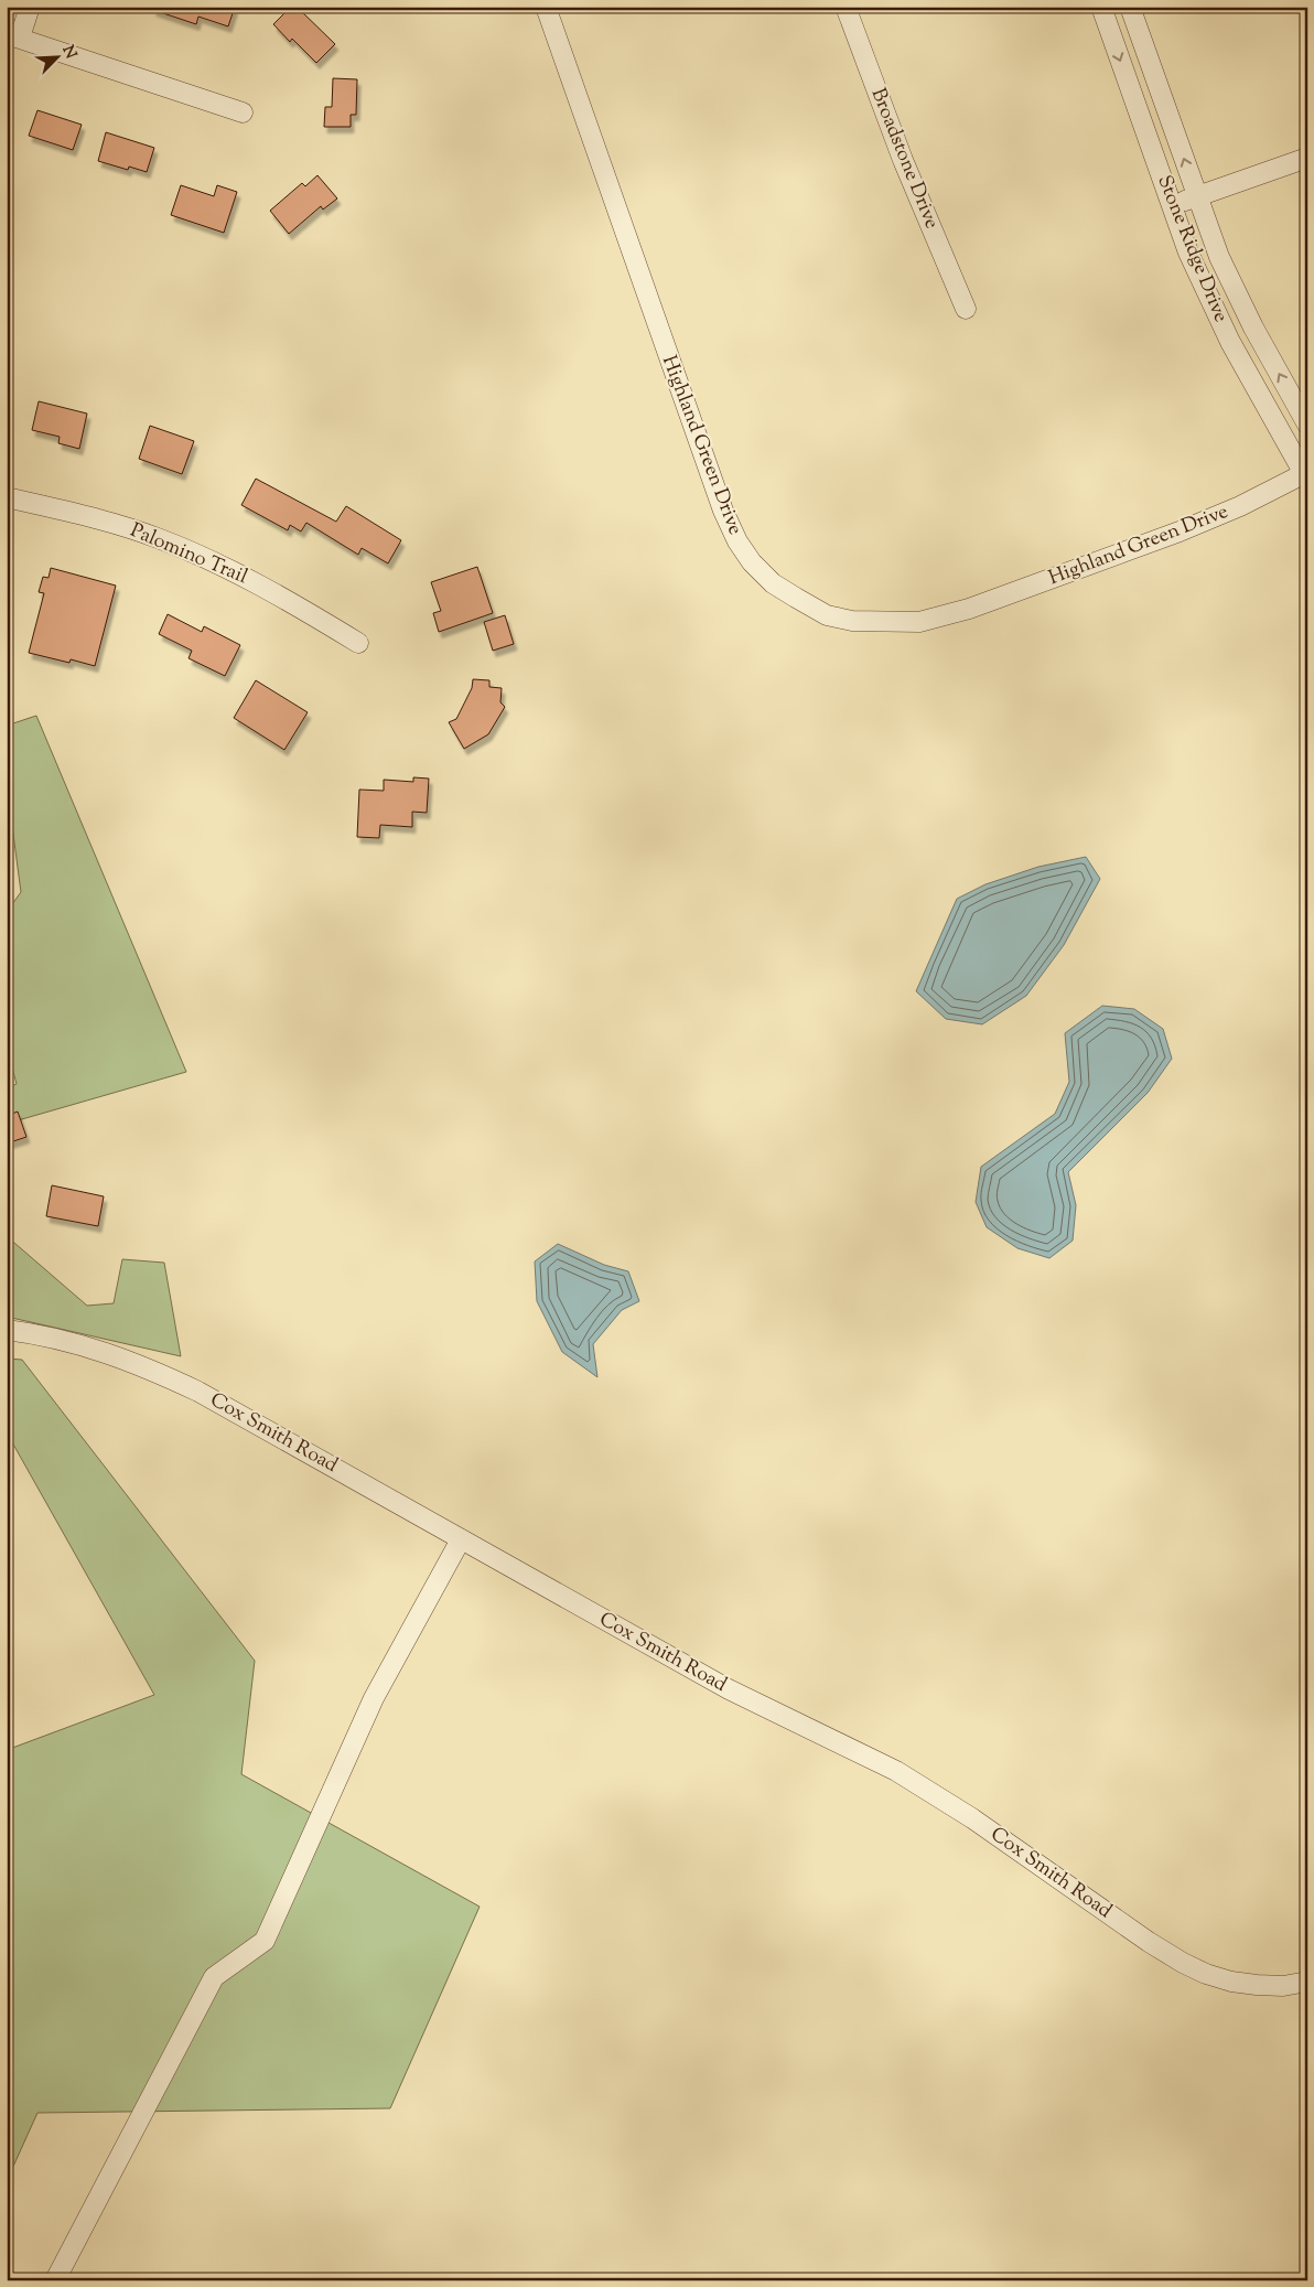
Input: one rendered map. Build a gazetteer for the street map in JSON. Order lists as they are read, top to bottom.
{
  "streets": {
    "street": [
      "Broadstone Drive",
      "Stone Ridge Drive",
      "Highland Green Drive",
      "Palomino Trail",
      "Cox Smith Road"
    ]
  },
  "crossings": [
    ["Stone Ridge Drive", "Highland Green Drive"]
  ],
  "north": "top right"
}
